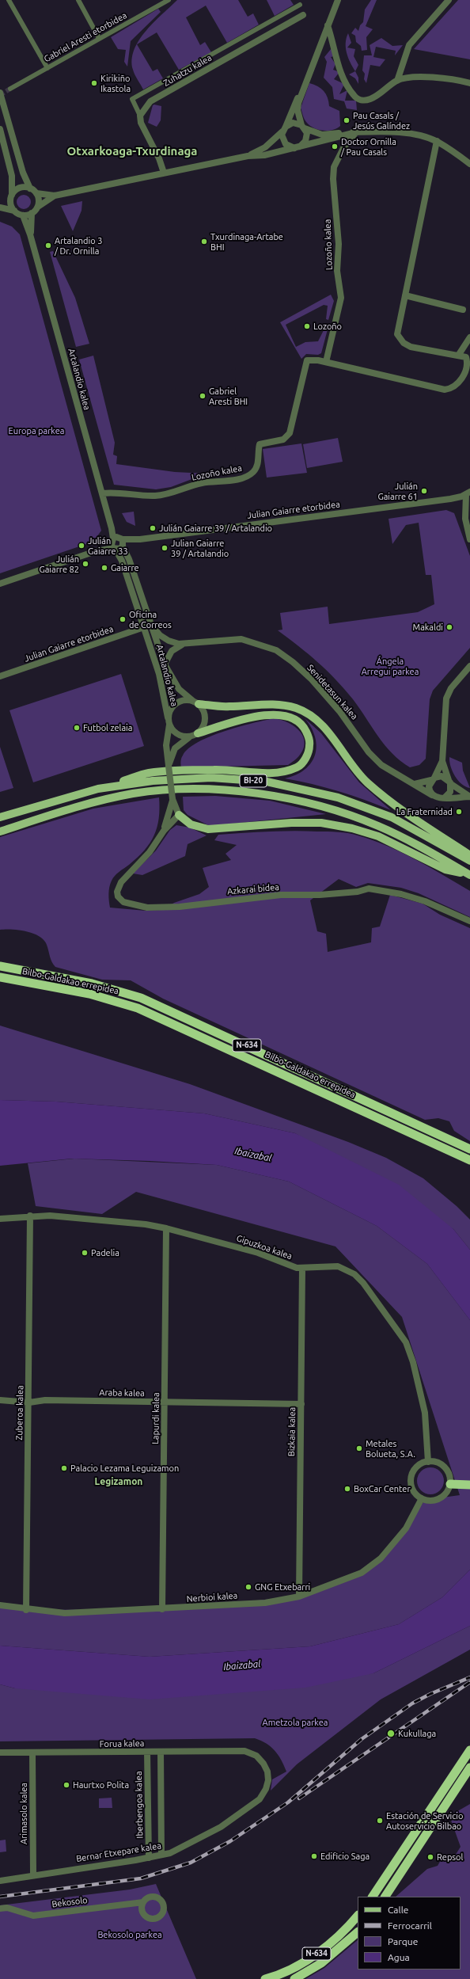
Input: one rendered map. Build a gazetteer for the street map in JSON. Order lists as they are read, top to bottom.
{
  "streets": {
    "highway": ["Bilbo-Galdakao errepidea", "N-634"],
    "main road": ["BI-20"],
    "street": [
      "Gabriel Aresti etorbidea",
      "Zuhatzu kalea",
      "Lozoño kalea",
      "Artalandio kalea",
      "Julian Gaiarre etorbidea",
      "Senidetasun kalea",
      "Azkarai bidea",
      "Gipuzkoa kalea",
      "Araba kalea",
      "Zuberoa kalea",
      "Lapurdi kalea",
      "Bizkaia kalea",
      "Nerbioi kalea",
      "Forua kalea",
      "Iberbengoa kalea",
      "Arimasolo kalea",
      "Bernar Etxepare kalea",
      "Bekosolo"
    ]
  },
  "crossings": [
    ["Lozoño kalea", "Artalandio kalea"],
    ["Artalandio kalea", "Julian Gaiarre etorbidea"],
    ["Bilbo-Galdakao errepidea", "N-634"],
    ["Gipuzkoa kalea", "Zuberoa kalea"],
    ["Gipuzkoa kalea", "Lapurdi kalea"],
    ["Gipuzkoa kalea", "Bizkaia kalea"],
    ["Gipuzkoa kalea", "Nerbioi kalea"],
    ["Araba kalea", "Zuberoa kalea"],
    ["Araba kalea", "Lapurdi kalea"],
    ["Araba kalea", "Bizkaia kalea"],
    ["Zuberoa kalea", "Nerbioi kalea"],
    ["Lapurdi kalea", "Nerbioi kalea"],
    ["Bizkaia kalea", "Nerbioi kalea"],
    ["Forua kalea", "Iberbengoa kalea"],
    ["Forua kalea", "Arimasolo kalea"],
    ["Forua kalea", "Bernar Etxepare kalea"],
    ["Iberbengoa kalea", "Bernar Etxepare kalea"],
    ["Arimasolo kalea", "Bernar Etxepare kalea"]
  ],
  "districts": ["Otxarkoaga-Txurdinaga", "Legizamon"],
  "water": ["Ibaizabal"],
  "parks": [
    "Europa parkea",
    "Ángela Arregui parkea",
    "Ametzola parkea",
    "Bekosolo parkea"
  ],
  "places": [
    "Kirikiño Ikastola",
    "Pau Casals / Jesús Galíndez",
    "Doctor Ornilla / Pau Casals",
    "Txurdinaga-Artabe BHI",
    "Artalandio 3 / Dr. Ornilla",
    "Lozoño",
    "Gabriel Aresti BHI",
    "Julián Gaiarre 61",
    "Julián Gaiarre 39 / Artalandio",
    "Julián Gaiarre 33",
    "Julian Gaiarre 39 / Artalandio",
    "Julián Gaiarre 82",
    "Gaiarre",
    "Oficina de Correos",
    "Makaldi",
    "Futbol zelaia",
    "La Fraternidad",
    "Padelia",
    "Metales Bolueta, S.A.",
    "Palacio Lezama Leguizamon",
    "BoxCar Center",
    "GNG Etxebarri",
    "Kukullaga",
    "Haurtxo Polita",
    "Estación de Servicio Autoservicio Bilbao",
    "Edificio Saga",
    "Repsol"
  ],
  "legend": [
    "Calle",
    "Ferrocarril",
    "Parque",
    "Agua"
  ]
}
